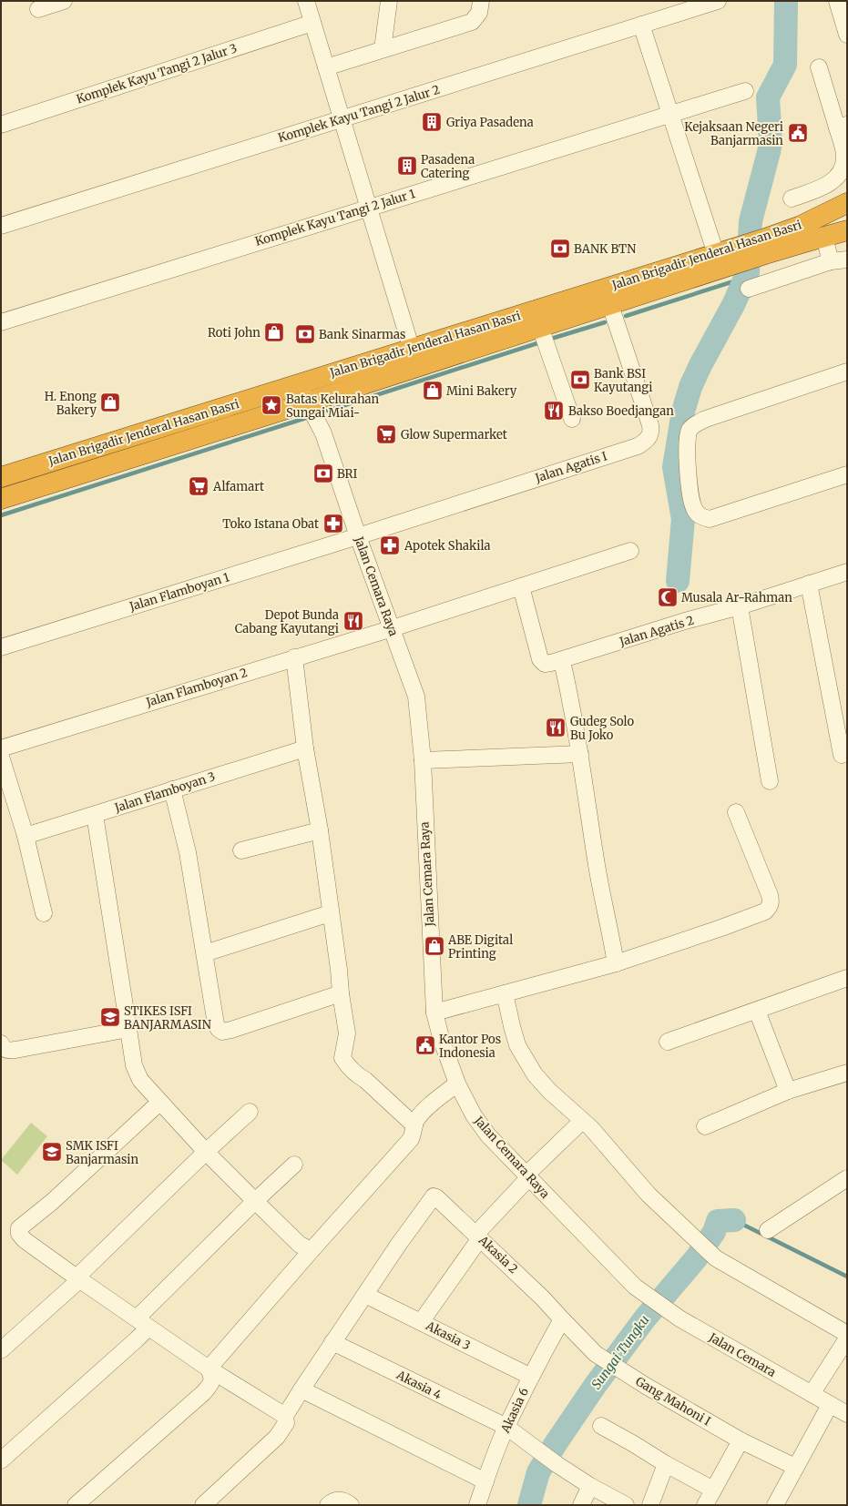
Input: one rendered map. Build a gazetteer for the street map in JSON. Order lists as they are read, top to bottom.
{
  "streets": {
    "highway": ["Jalan Brigadir Jenderal Hasan Basri"],
    "street": [
      "Komplek Kayu Tangi 2 Jalur 3",
      "Komplek Kayu Tangi 2 Jalur 2",
      "Komplek Kayu Tangi 2 Jalur 1",
      "Jalan Agatis I",
      "Jalan Cemara Raya",
      "Jalan Flamboyan 1",
      "Jalan Agatis 2",
      "Jalan Flamboyan 2",
      "Jalan Flamboyan 3",
      "Akasia 2",
      "Akasia 3",
      "Jalan Cemara",
      "Akasia 4",
      "Gang Mahoni I",
      "Akasia 6"
    ]
  },
  "crossings": [
    ["Jalan Brigadir Jenderal Hasan Basri", "Jalan Agatis I"],
    ["Jalan Brigadir Jenderal Hasan Basri", "Jalan Cemara Raya"],
    ["Jalan Agatis I", "Jalan Cemara Raya"],
    ["Jalan Agatis I", "Jalan Flamboyan 1"],
    ["Jalan Cemara Raya", "Jalan Flamboyan 1"],
    ["Jalan Cemara Raya", "Jalan Flamboyan 2"],
    ["Jalan Cemara Raya", "Jalan Cemara"],
    ["Jalan Agatis 2", "Jalan Flamboyan 2"],
    ["Akasia 2", "Akasia 3"],
    ["Akasia 2", "Gang Mahoni I"],
    ["Akasia 2", "Akasia 6"],
    ["Akasia 3", "Akasia 6"],
    ["Akasia 4", "Akasia 6"],
    ["Gang Mahoni I", "Akasia 6"]
  ],
  "water": ["Sungai Tungku"],
  "places": {
    "building": ["Griya Pasadena", "Pasadena Catering"],
    "public building": ["Kejaksaan Negeri Banjarmasin", "Kantor Pos Indonesia"],
    "bank": [
      "BANK BTN",
      "Bank Sinarmas",
      "Bank BSI Kayutangi",
      "BRI"
    ],
    "shop": [
      "Roti John",
      "Mini Bakery",
      "H. Enong Bakery",
      "ABE Digital Printing"
    ],
    "place": ["Batas Kelurahan Sungai Miai-"],
    "restaurant": ["Bakso Boedjangan", "Depot Bunda Cabang Kayutangi", "Gudeg Solo Bu Joko"],
    "supermarket": ["Glow Supermarket", "Alfamart"],
    "pharmacy": ["Toko Istana Obat", "Apotek Shakila"],
    "mosque": ["Musala Ar-Rahman"],
    "school or university": ["STIKES ISFI BANJARMASIN", "SMK ISFI Banjarmasin"]
  }
}
